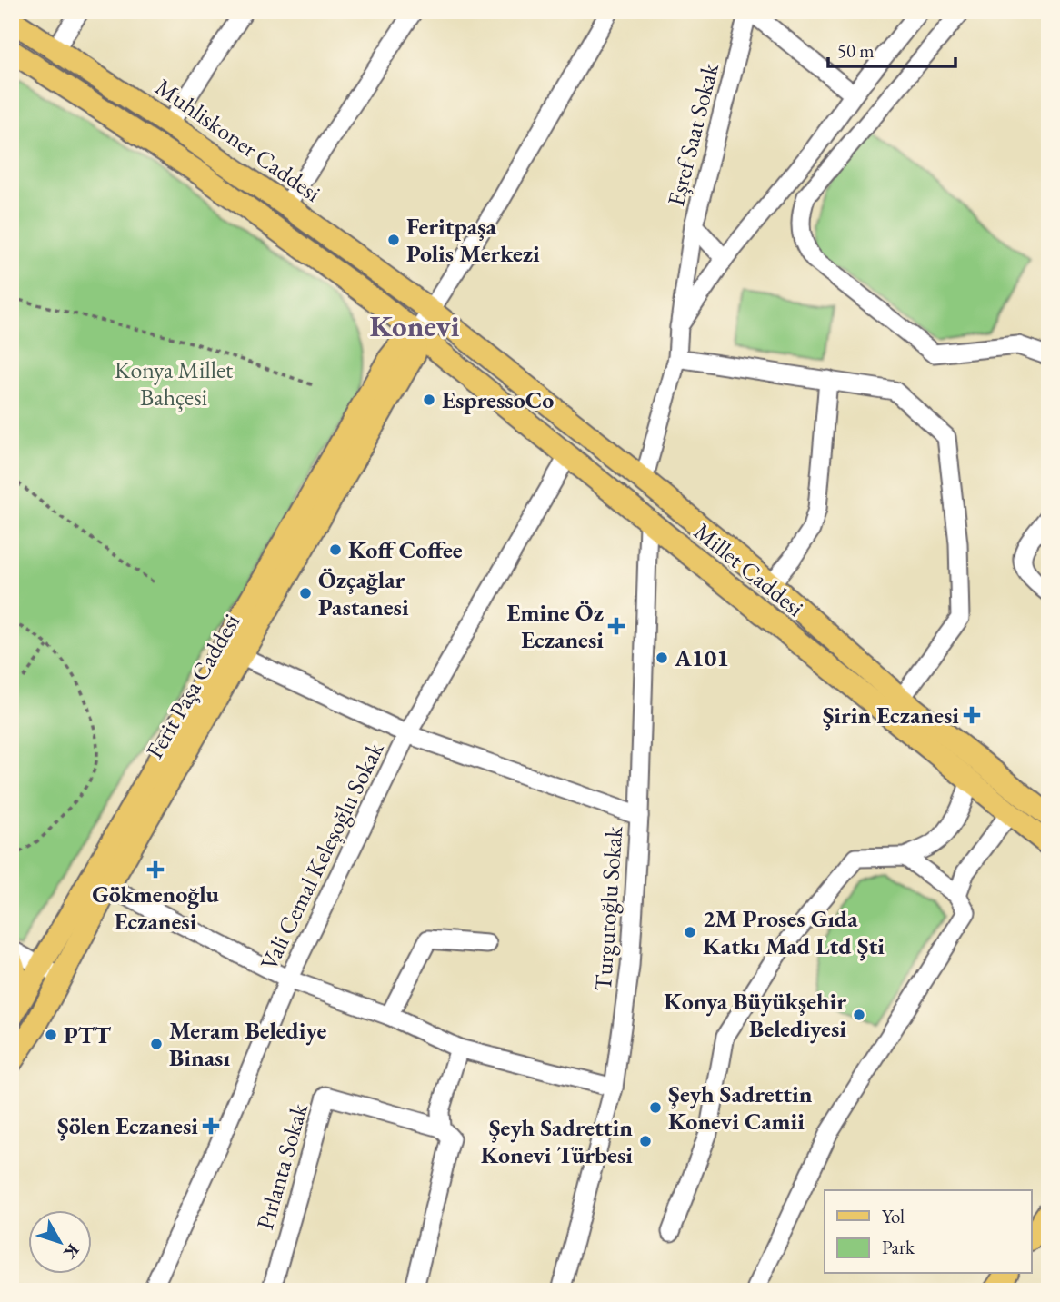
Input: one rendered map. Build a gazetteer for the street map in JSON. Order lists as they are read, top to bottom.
{
  "streets": {
    "main road": ["Muhliskoner Caddesi", "Millet Caddesi", "Ferit Paşa Caddesi"],
    "street": [
      "Eşref Saat Sokak",
      "Vali Cemal Keleşoğlu Sokak",
      "Turgutoğlu Sokak",
      "Pırlanta Sokak"
    ]
  },
  "crossings": [
    ["Muhliskoner Caddesi", "Millet Caddesi"],
    ["Muhliskoner Caddesi", "Ferit Paşa Caddesi"],
    ["Millet Caddesi", "Ferit Paşa Caddesi"],
    ["Millet Caddesi", "Vali Cemal Keleşoğlu Sokak"],
    ["Millet Caddesi", "Turgutoğlu Sokak"]
  ],
  "districts": ["Konevi"],
  "parks": ["Konya Millet Bahçesi"],
  "places": {
    "other": [
      "Feritpaşa Polis Merkezi",
      "EspressoCo",
      "Koff Coffee",
      "Özçağlar Pastanesi",
      "A101",
      "2M Proses Gıda Katkı Mad Ltd Şti",
      "Konya Büyükşehir Belediyesi",
      "PTT",
      "Meram Belediye Binası",
      "Şeyh Sadrettin Konevi Camii",
      "Şeyh Sadrettin Konevi Türbesi"
    ],
    "health": [
      "Emine Öz Eczanesi",
      "Şirin Eczanesi",
      "Gökmenoğlu Eczanesi",
      "Şölen Eczanesi"
    ]
  },
  "legend": ["Yol", "Park"],
  "scale_bar": "50 m",
  "north": "bottom right"
}
